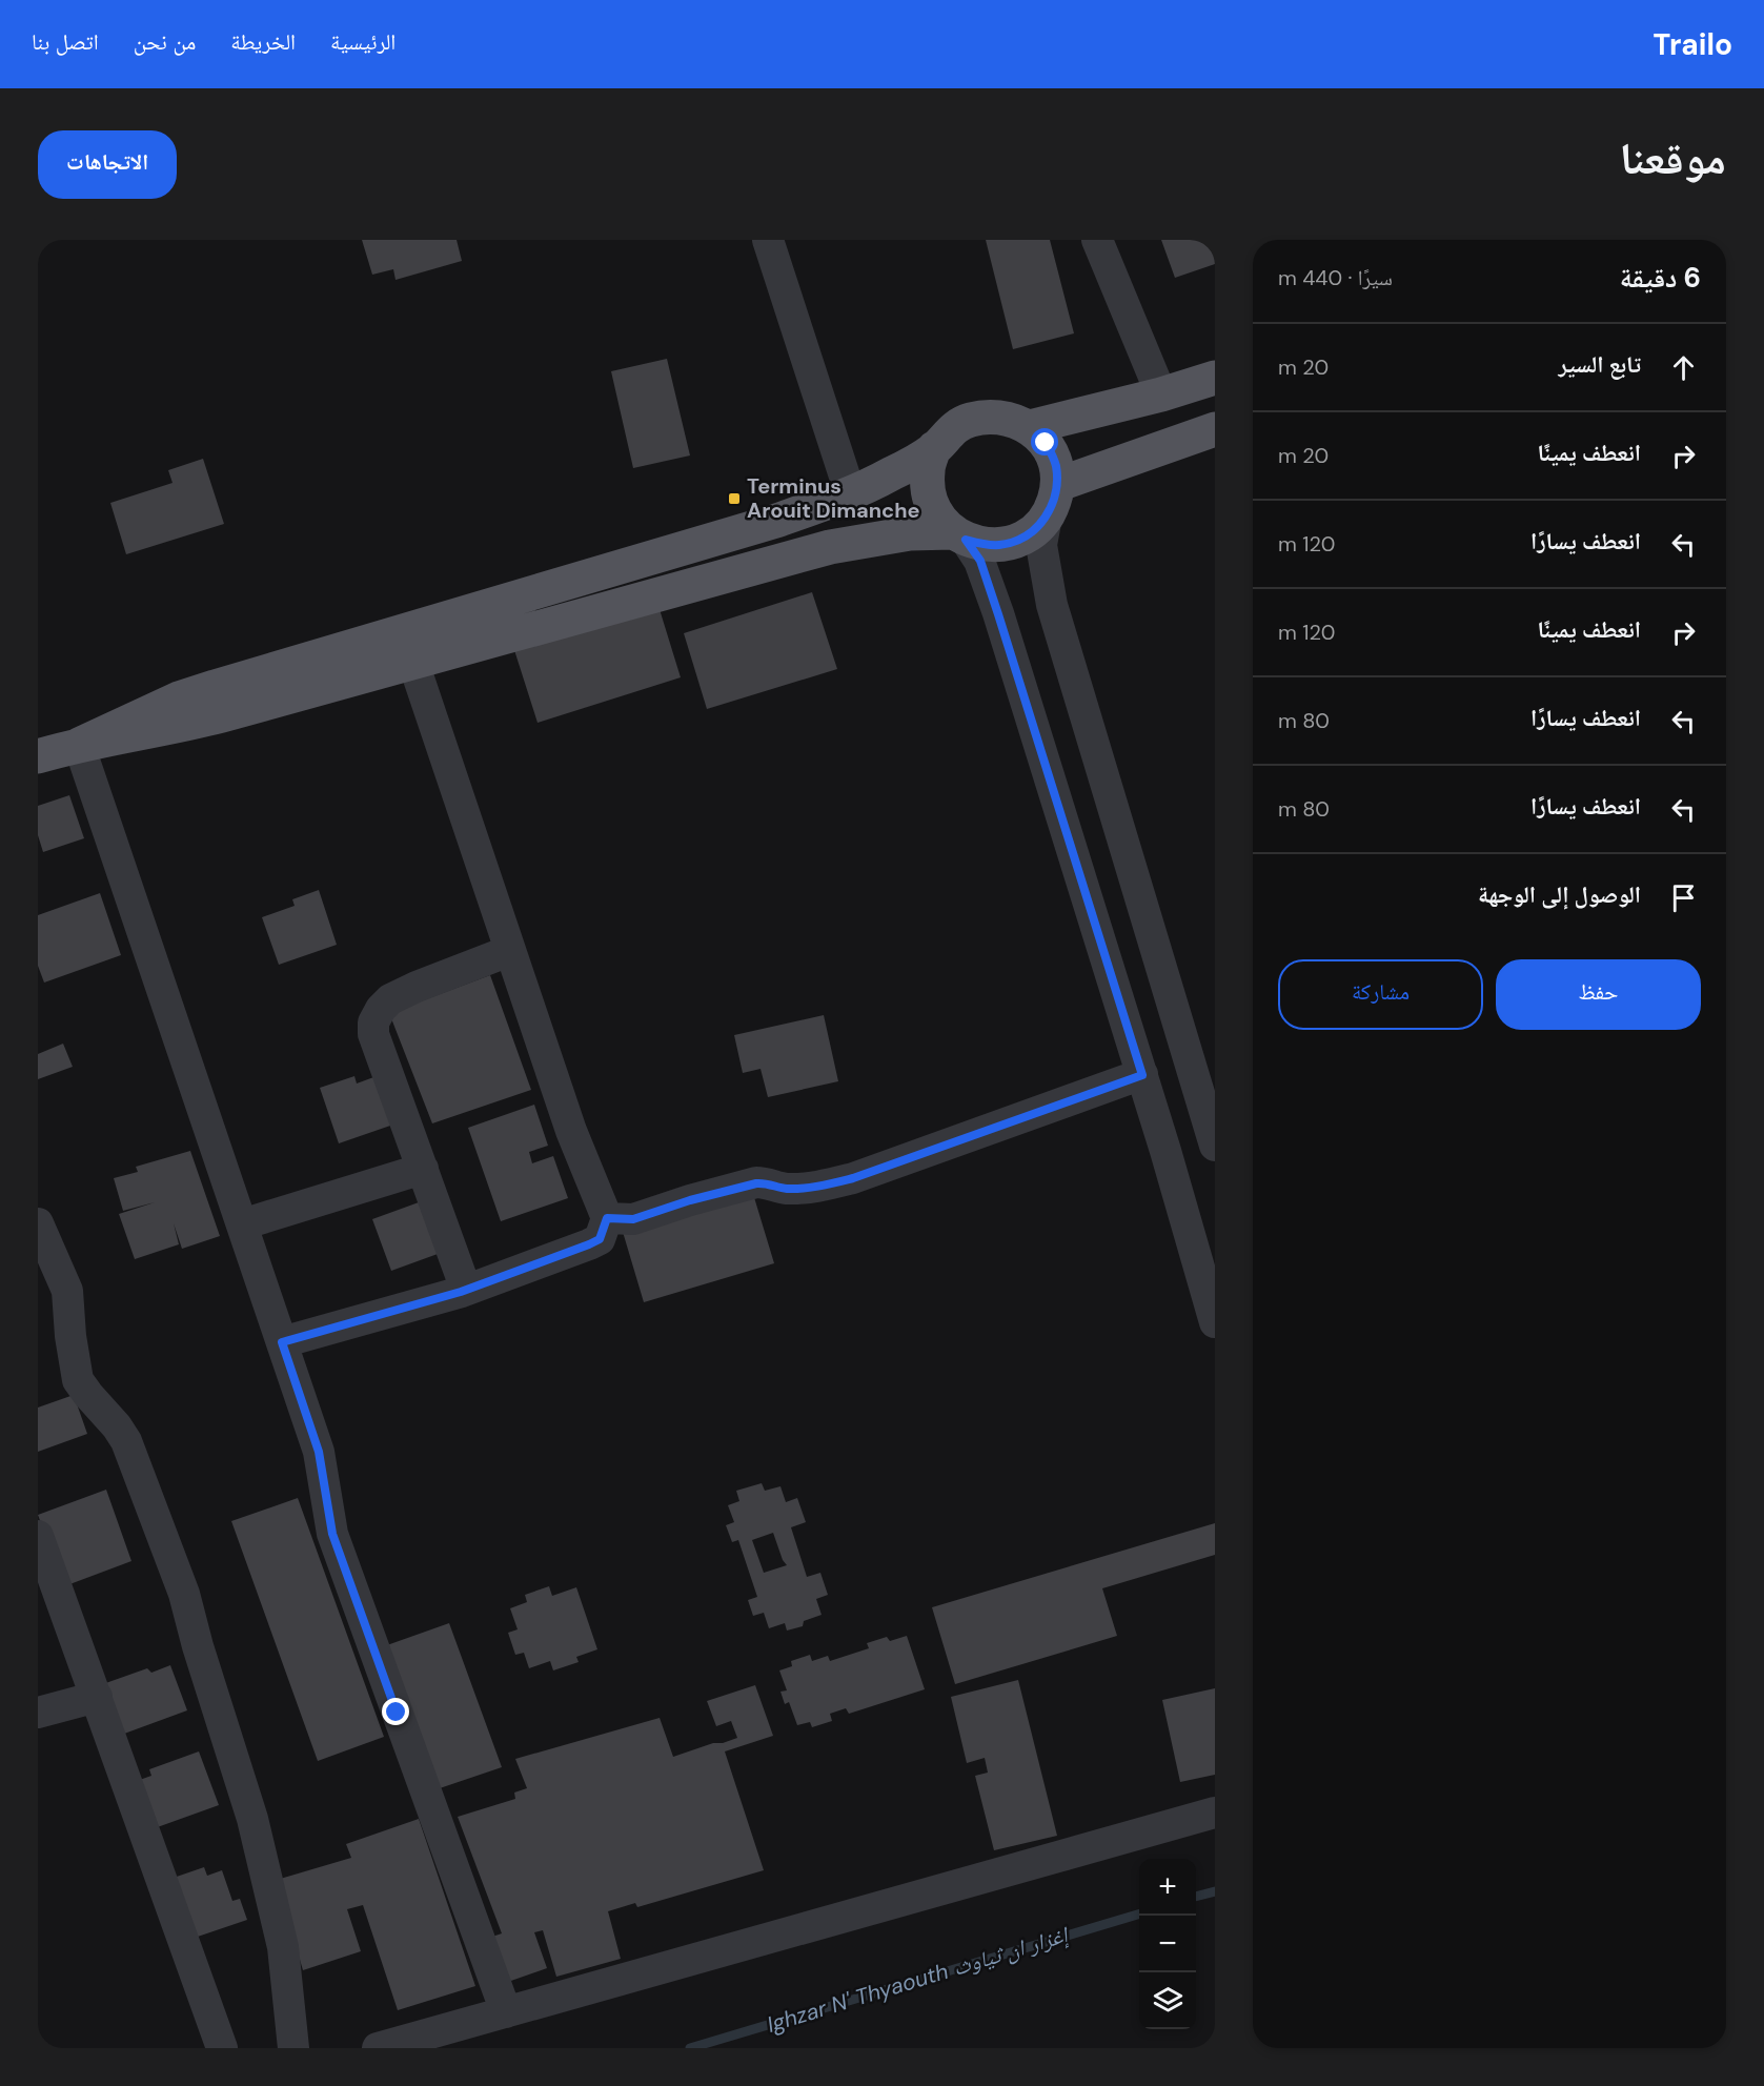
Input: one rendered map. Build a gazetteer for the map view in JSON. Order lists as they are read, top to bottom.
{
  "water": ["Ighzar N' Thyaouth إغزار ان ثياوث"],
  "places": {
    "transit": ["Terminus Arouit Dimanche"]
  },
  "page": {
    "header": "Trailo",
    "nav": [
      "الرئيسية",
      "الخريطة",
      "من نحن",
      "اتصل بنا"
    ],
    "title": "موقعنا",
    "buttons": [
      "الاتجاهات",
      ["حفظ", "مشاركة"]
    ],
    "heading": ["6 دقيقة", "سيرًا · 440 m"],
    "list": [
      ["تابع السير", "20 m"],
      ["انعطف يمينًا", "20 m"],
      ["انعطف يسارًا", "120 m"],
      ["انعطف يمينًا", "120 m"],
      ["انعطف يسارًا", "80 m"],
      ["انعطف يسارًا", "80 m"],
      "الوصول إلى الوجهة"
    ],
    "map_buttons": ["+", "−"]
  }
}
